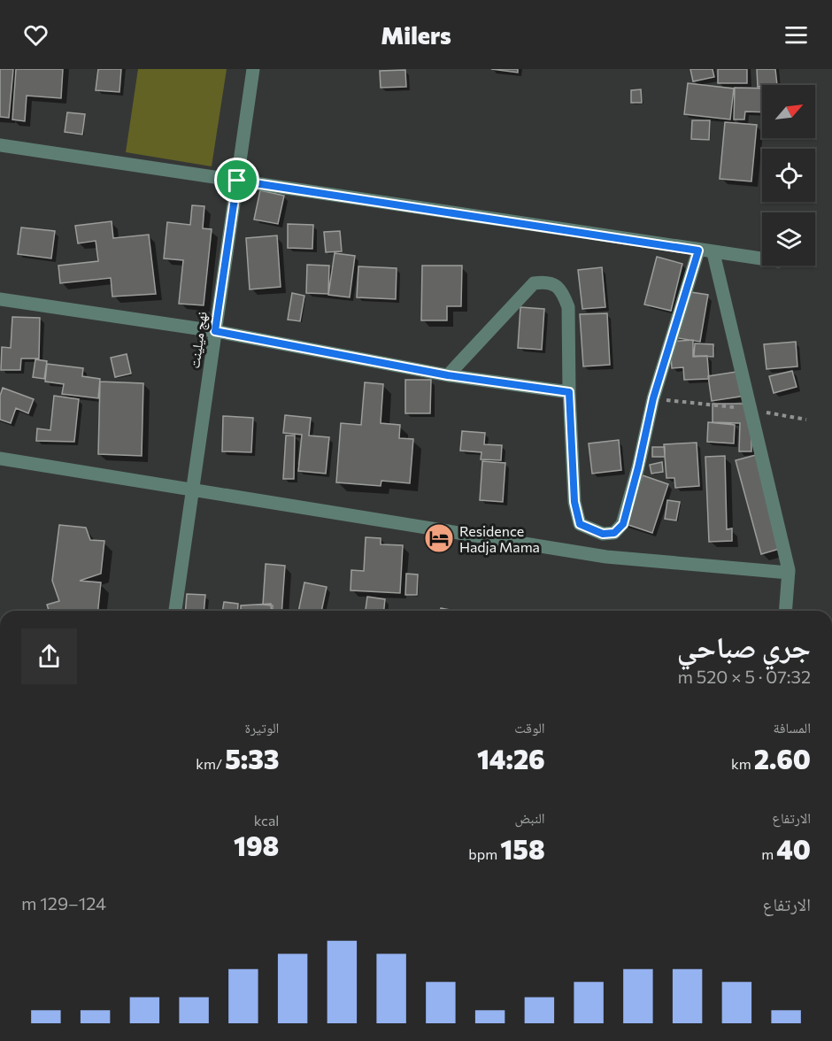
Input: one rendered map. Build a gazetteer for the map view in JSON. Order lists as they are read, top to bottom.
{
  "streets": {
    "street": ["نهج ميلينت"]
  },
  "places": {
    "hotel": ["Residence Hadja Mama"]
  },
  "north": "top right",
  "page": {
    "header": "Milers",
    "heading": ["جري صباحي", "07:32 · 5 × 520 m"],
    "stats": [
      ["المسافة", "2.60 km"],
      ["الوقت", "14:26"],
      ["الوتيرة", "5:33 /km"],
      ["الارتفاع", "40 m"],
      ["النبض", "158 bpm"],
      ["kcal", "198"]
    ],
    "chart": ["الارتفاع", "124–129 m"]
  }
}
